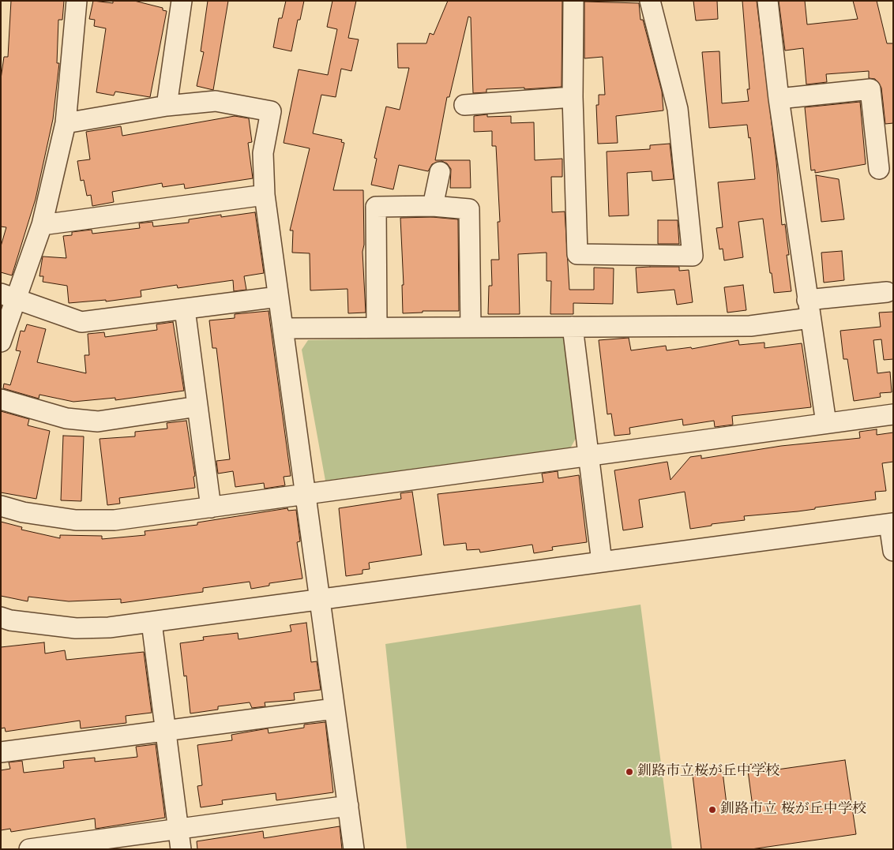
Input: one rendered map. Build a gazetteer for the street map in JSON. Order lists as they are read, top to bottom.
{
  "places": ["釧路市立桜が丘中学校", "釧路市立 桜が丘中学校"]
}
